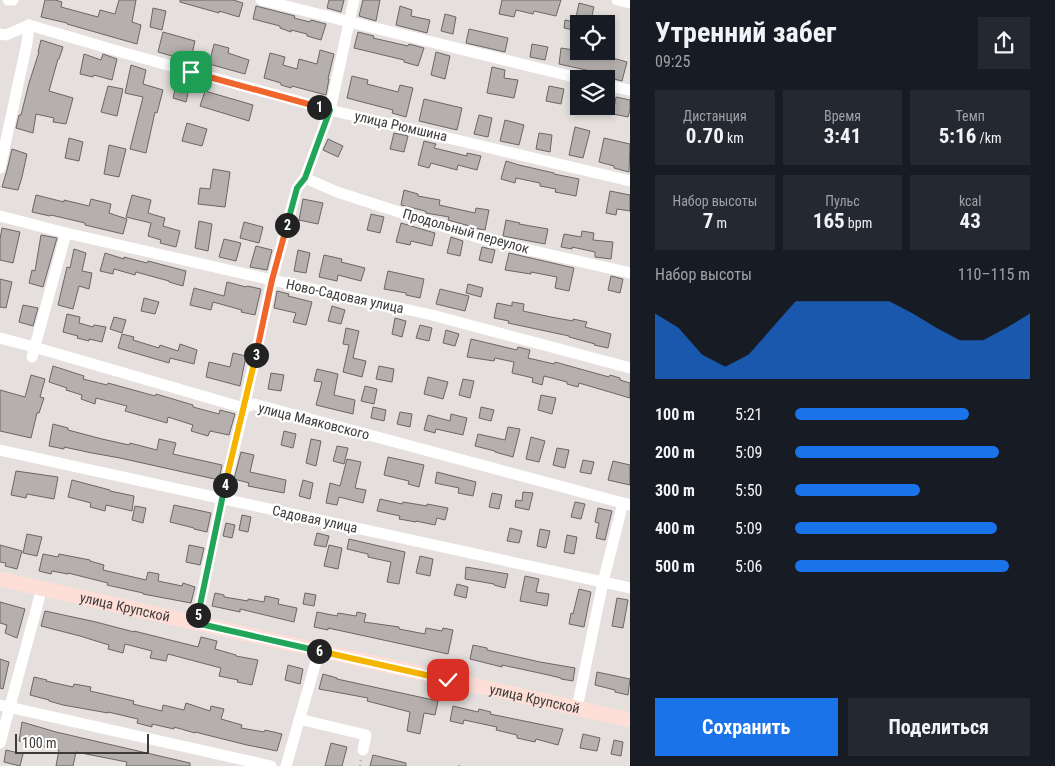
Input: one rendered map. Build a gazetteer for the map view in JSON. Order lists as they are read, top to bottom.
{
  "streets": {
    "main road": ["улица Крупской"],
    "street": [
      "улица Рюмшина",
      "Продольный переулок",
      "Ново-Садовая улица",
      "улица Маяковского",
      "Садовая улица"
    ]
  },
  "scale_bar": "100 m",
  "page": {
    "heading": ["Утренний забег", "09:25"],
    "stats": [
      ["Дистанция", "0.70 km"],
      ["Время", "3:41"],
      ["Темп", "5:16 /km"],
      ["Набор высоты", "7 m"],
      ["Пульс", "165 bpm"],
      ["kcal", "43"]
    ],
    "pins": [
      "1",
      "2",
      "3",
      "4",
      "5",
      "6"
    ],
    "chart": ["Набор высоты", "110–115 m"],
    "list": [
      {
        "name": "100 m",
        "note": "5:21"
      },
      {
        "name": "200 m",
        "note": "5:09"
      },
      {
        "name": "300 m",
        "note": "5:50"
      },
      {
        "name": "400 m",
        "note": "5:09"
      },
      {
        "name": "500 m",
        "note": "5:06"
      }
    ],
    "buttons": ["Сохранить", "Поделиться"],
    "scale": "100 m"
  }
}
